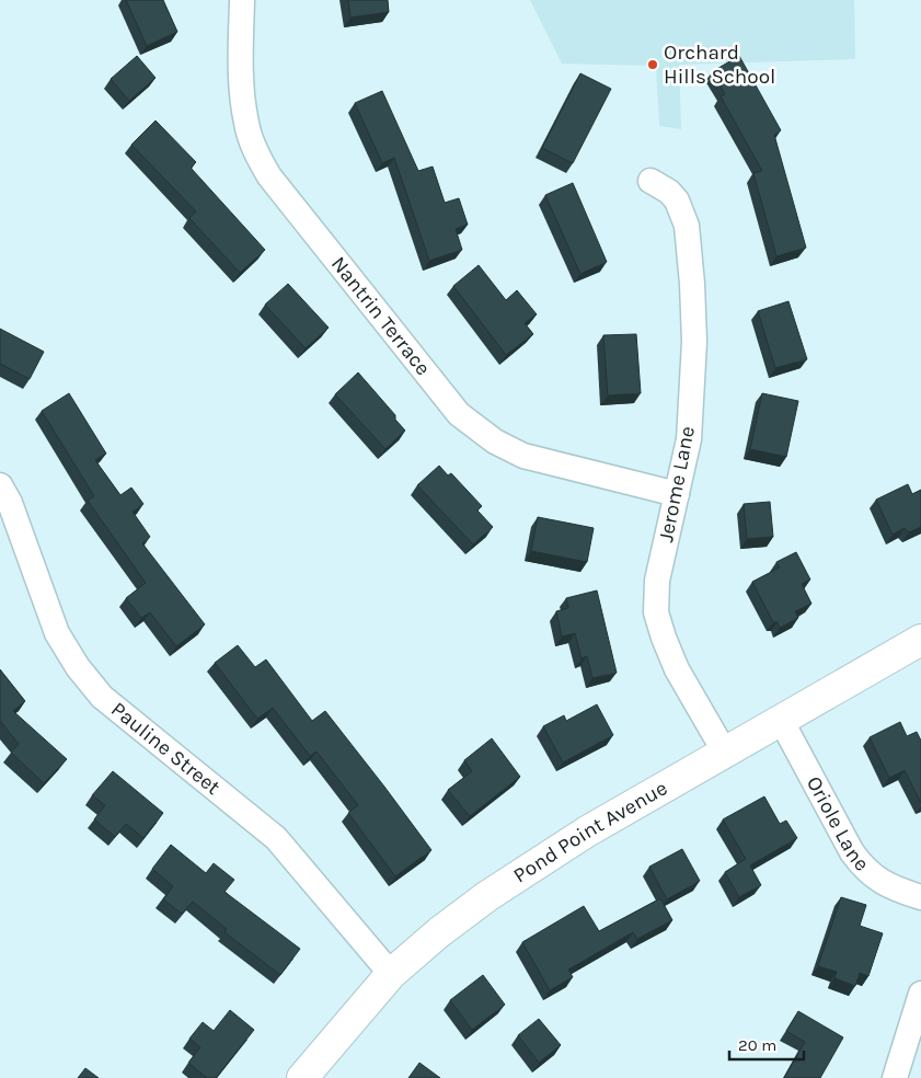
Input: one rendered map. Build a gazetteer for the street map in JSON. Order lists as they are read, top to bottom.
{
  "streets": {
    "main road": ["Pond Point Avenue"],
    "street": [
      "Nantrin Terrace",
      "Jerome Lane",
      "Pauline Street",
      "Oriole Lane"
    ]
  },
  "crossings": [
    ["Nantrin Terrace", "Jerome Lane"],
    ["Jerome Lane", "Pond Point Avenue"],
    ["Pauline Street", "Pond Point Avenue"],
    ["Oriole Lane", "Pond Point Avenue"]
  ],
  "places": ["Orchard Hills School"],
  "scale_bar": "20 m"
}
